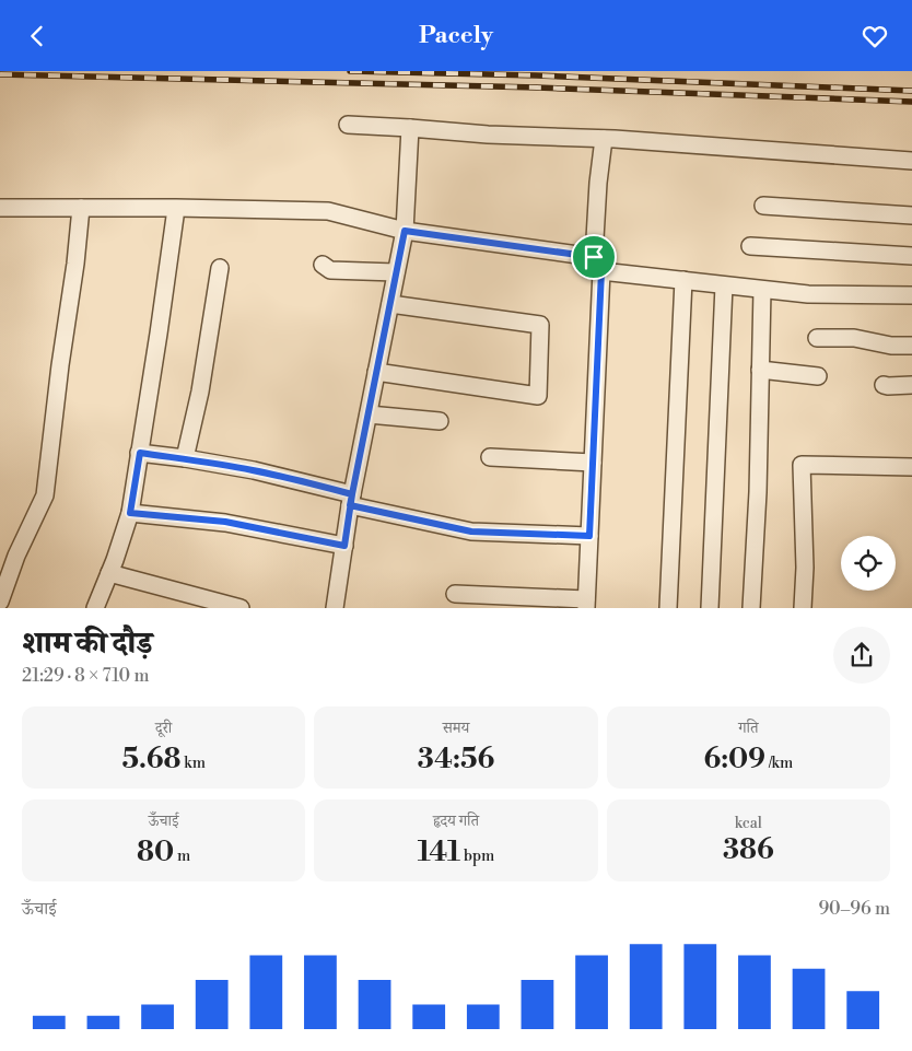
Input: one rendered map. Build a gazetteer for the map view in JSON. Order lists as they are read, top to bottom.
{
  "page": {
    "header": "Pacely",
    "heading": ["शाम की दौड़", "21:29 · 8 × 710 m"],
    "stats": [
      ["दूरी", "5.68 km"],
      ["समय", "34:56"],
      ["गति", "6:09 /km"],
      ["ऊँचाई", "80 m"],
      ["हृदय गति", "141 bpm"],
      ["kcal", "386"]
    ],
    "chart": ["ऊँचाई", "90–96 m"]
  }
}
